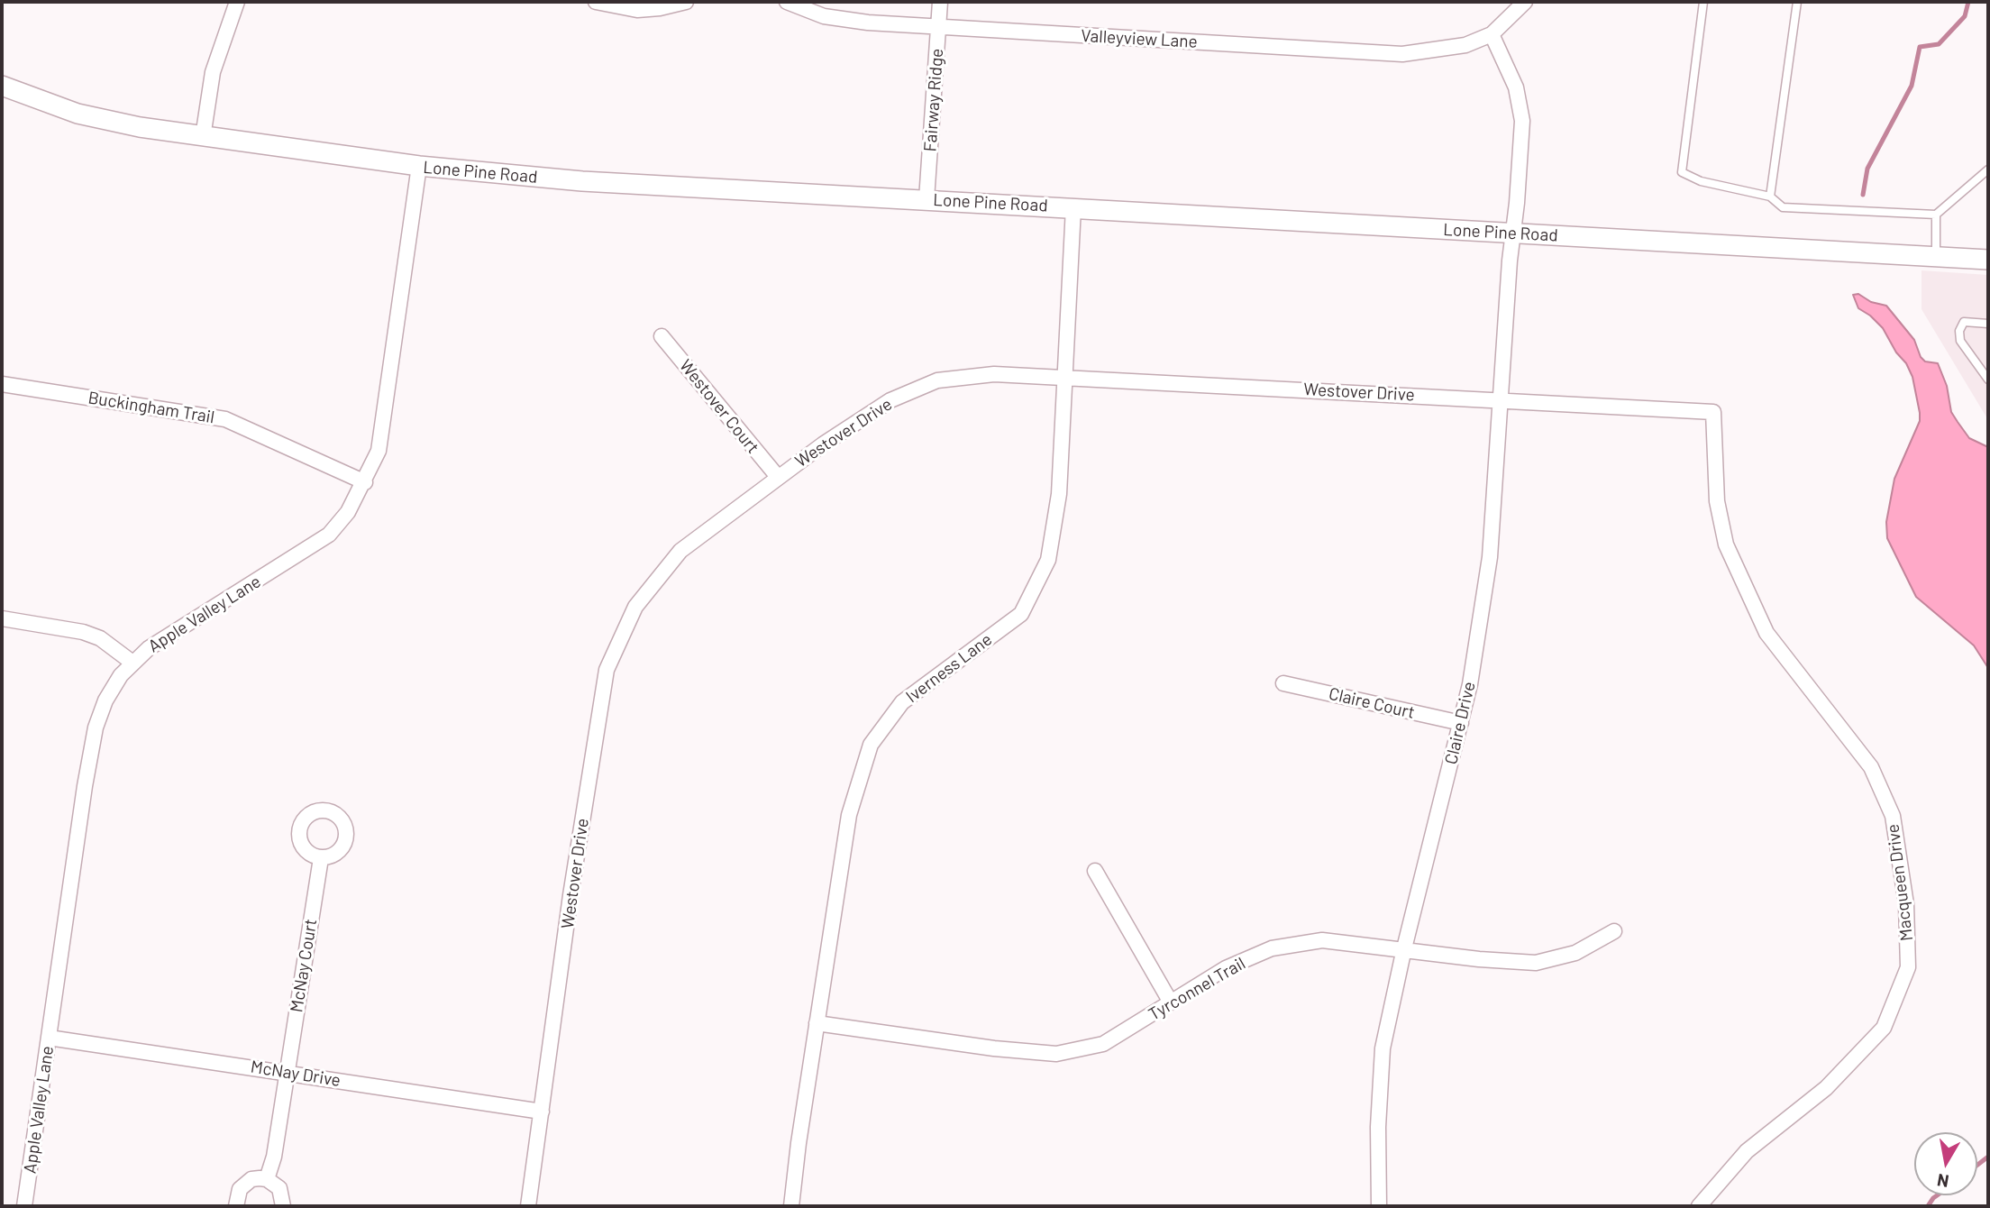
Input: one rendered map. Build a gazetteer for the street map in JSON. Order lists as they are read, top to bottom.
{
  "streets": {
    "street": [
      "Valleyview Lane",
      "Fairway Ridge",
      "Lone Pine Road",
      "Westover Drive",
      "Westover Court",
      "Buckingham Trail",
      "Apple Valley Lane",
      "Iverness Lane",
      "Claire Court",
      "Claire Drive",
      "Macqueen Drive",
      "McNay Court",
      "Tyrconnel Trail",
      "McNay Drive"
    ]
  },
  "crossings": [
    ["Valleyview Lane", "Fairway Ridge"],
    ["Valleyview Lane", "Claire Drive"],
    ["Fairway Ridge", "Lone Pine Road"],
    ["Lone Pine Road", "Apple Valley Lane"],
    ["Lone Pine Road", "Iverness Lane"],
    ["Lone Pine Road", "Claire Drive"],
    ["Westover Drive", "Westover Court"],
    ["Westover Drive", "Iverness Lane"],
    ["Westover Drive", "Claire Drive"],
    ["Westover Drive", "Macqueen Drive"],
    ["Westover Drive", "McNay Drive"],
    ["Buckingham Trail", "Apple Valley Lane"],
    ["Apple Valley Lane", "McNay Drive"],
    ["Iverness Lane", "Tyrconnel Trail"],
    ["Claire Court", "Claire Drive"],
    ["Claire Drive", "Tyrconnel Trail"],
    ["McNay Court", "McNay Drive"]
  ],
  "north": "bottom"
}
